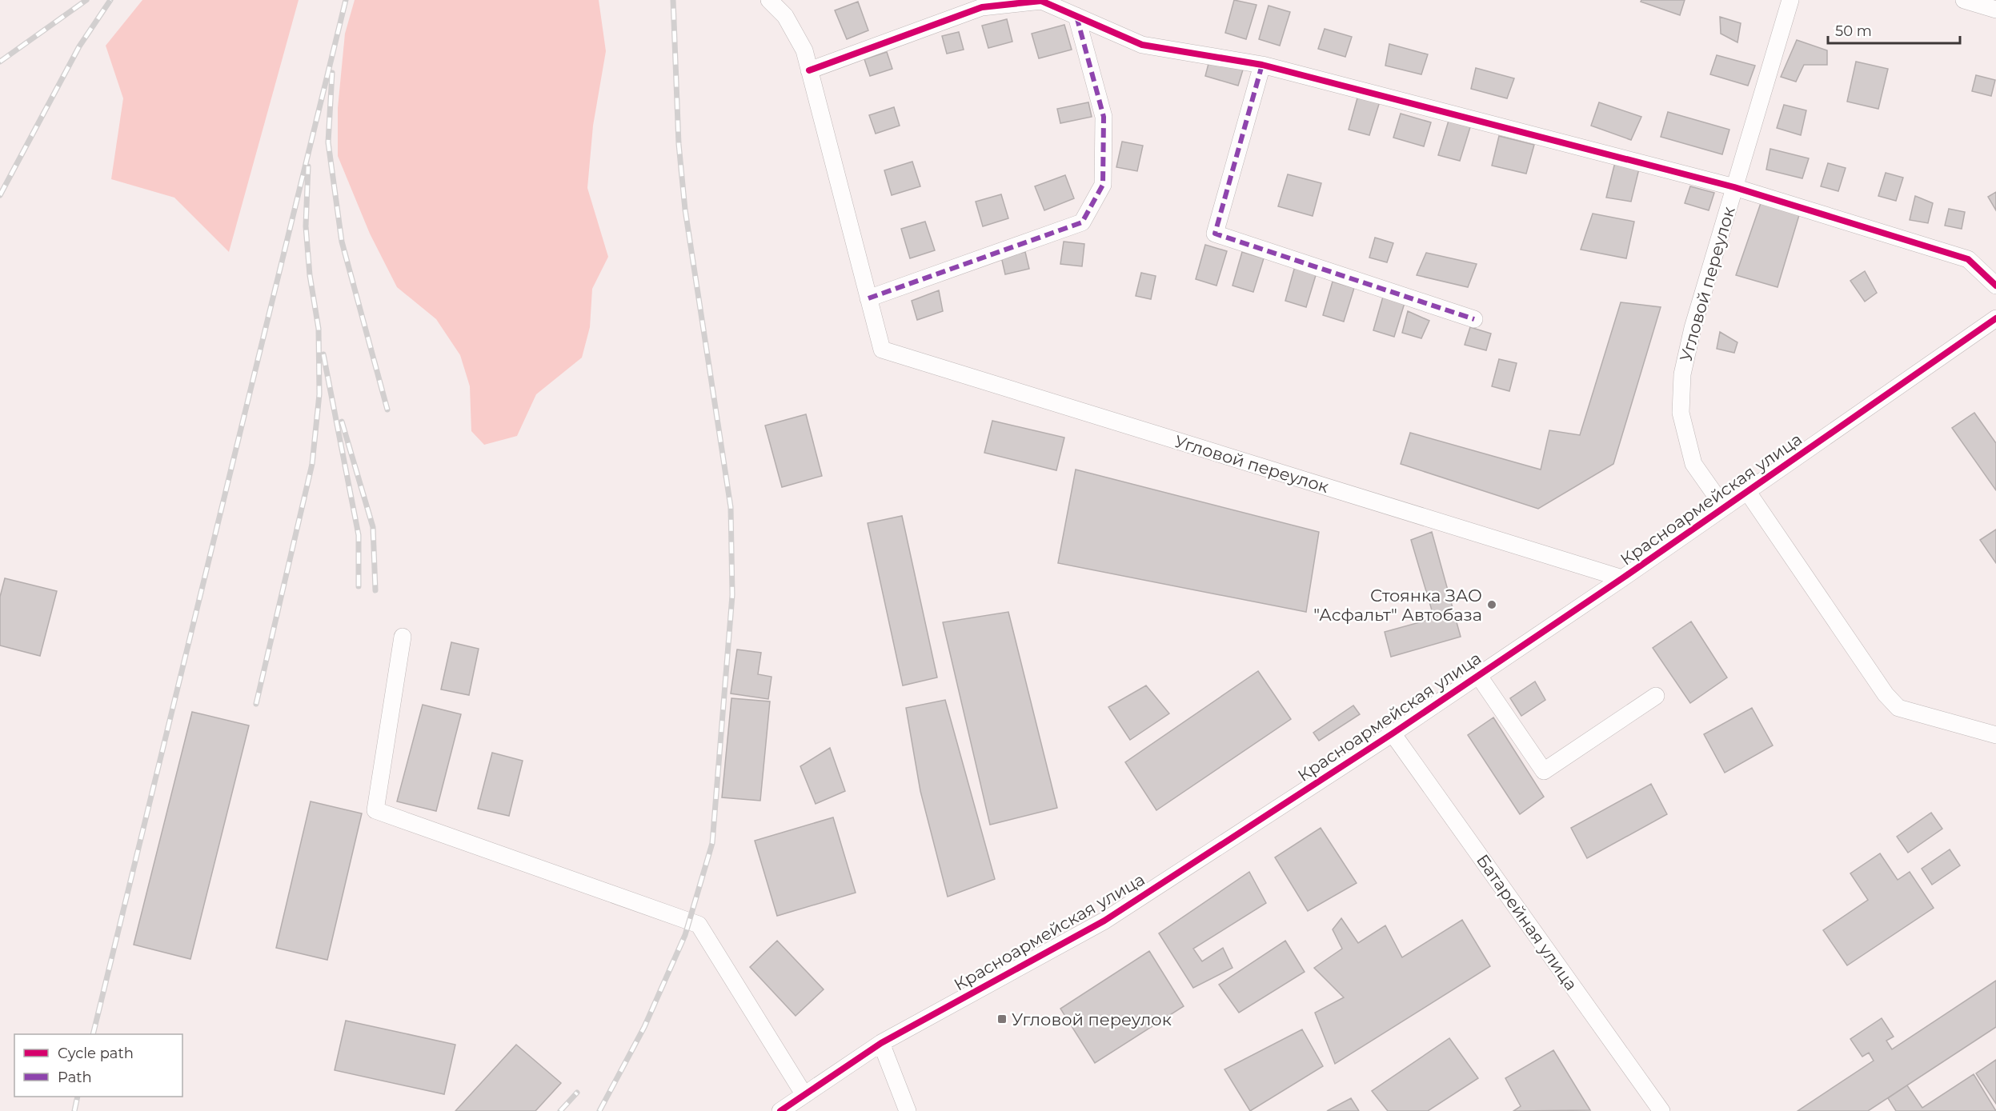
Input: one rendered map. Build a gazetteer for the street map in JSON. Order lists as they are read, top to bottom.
{
  "streets": {
    "street": ["Угловой переулок", "Красноармейская улица", "Батарейная улица"]
  },
  "crossings": [
    ["Угловой переулок", "Красноармейская улица"],
    ["Красноармейская улица", "Батарейная улица"]
  ],
  "places": {
    "other": ["Стоянка ЗАО \"Асфальт\" Автобаза"],
    "transit": ["Угловой переулок"]
  },
  "legend": ["Cycle path", "Path"],
  "scale_bar": "50 m"
}
